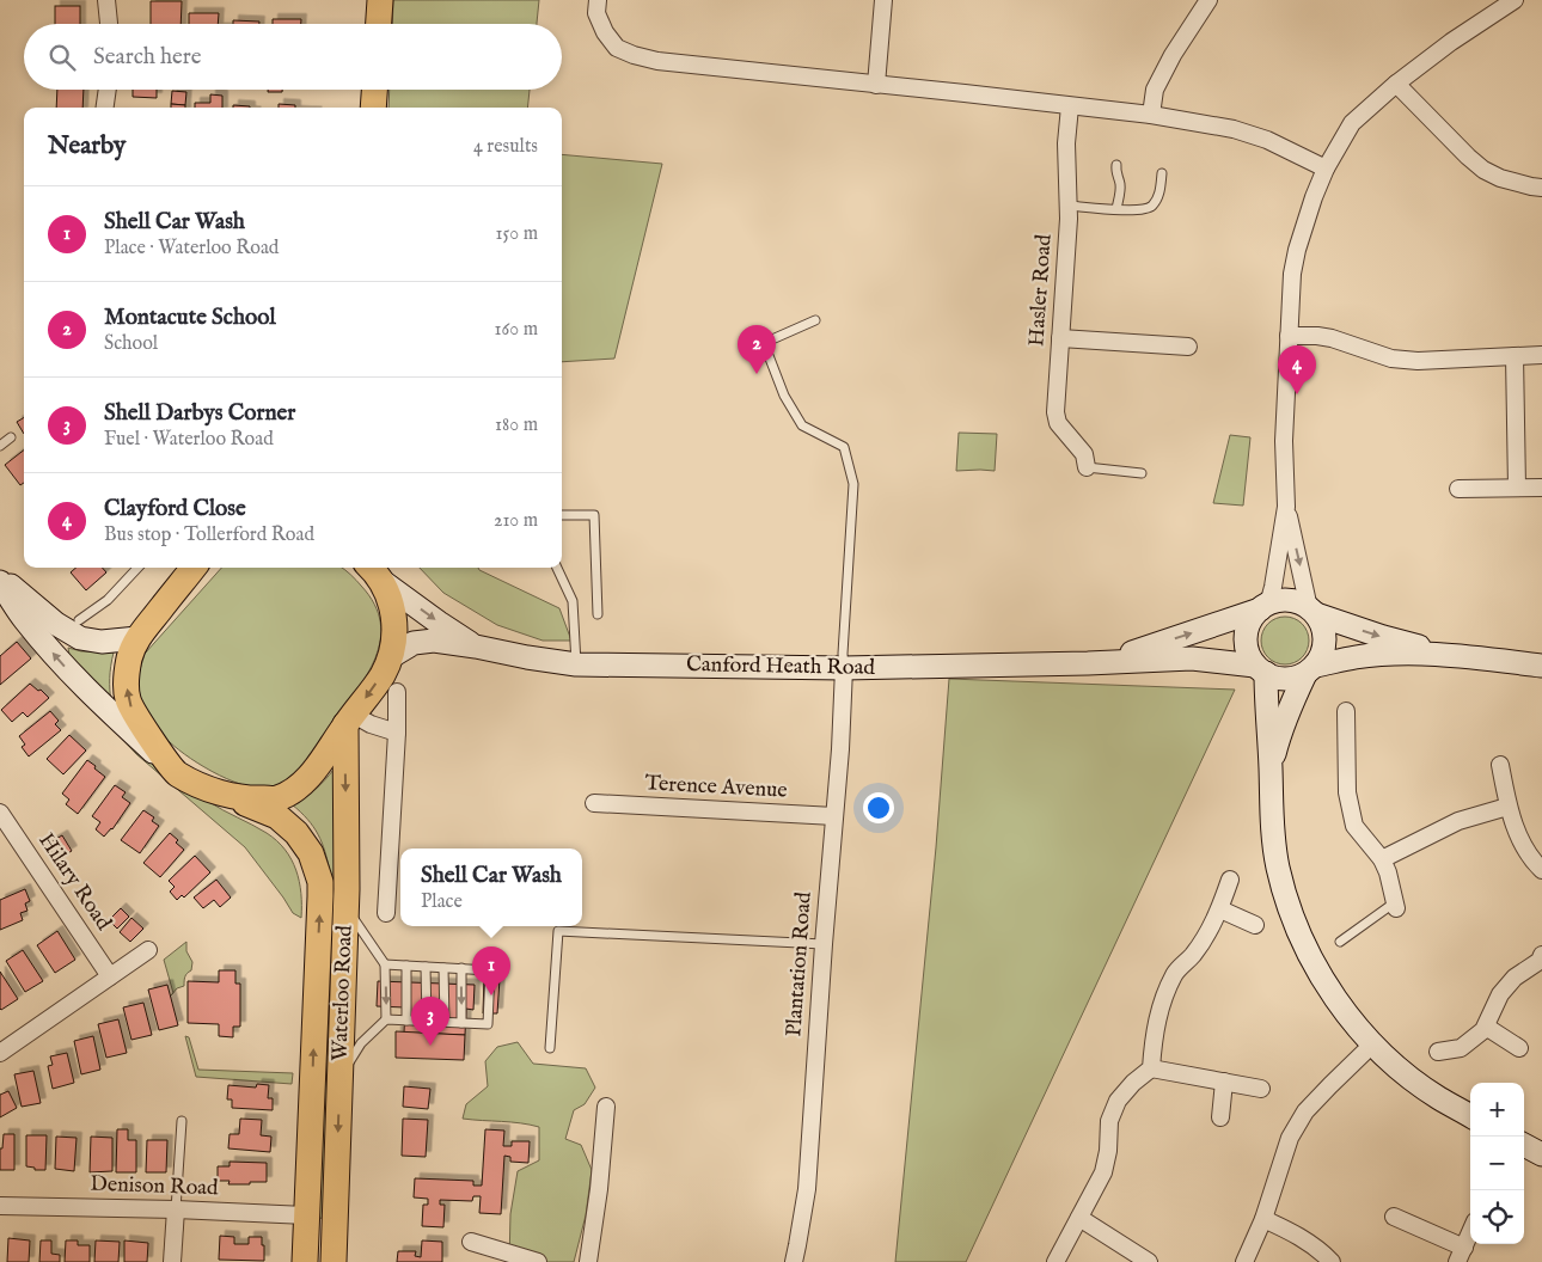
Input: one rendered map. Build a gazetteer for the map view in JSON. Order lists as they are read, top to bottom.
{
  "streets": {
    "main road": ["Canford Heath Road", "Waterloo Road"],
    "street": [
      "Hasler Road",
      "Terence Avenue",
      "Hilary Road",
      "Plantation Road",
      "Denison Road"
    ]
  },
  "crossings": [
    ["Canford Heath Road", "Plantation Road"],
    ["Terence Avenue", "Plantation Road"],
    ["Waterloo Road", "Denison Road"]
  ],
  "page": {
    "search": "Search here",
    "heading": ["Nearby", "4 results"],
    "list": [
      {
        "mark": "1",
        "name": "Shell Car Wash",
        "note": "Place · Waterloo Road",
        "value": "150 m"
      },
      {
        "mark": "2",
        "name": "Montacute School",
        "note": "School",
        "value": "160 m"
      },
      {
        "mark": "3",
        "name": "Shell Darbys Corner",
        "note": "Fuel · Waterloo Road",
        "value": "180 m"
      },
      {
        "mark": "4",
        "name": "Clayford Close",
        "note": "Bus stop · Tollerford Road",
        "value": "210 m"
      }
    ],
    "pins": [
      "2",
      "4",
      "1",
      "3"
    ],
    "popup": ["Shell Car Wash", "Place"],
    "map_buttons": ["+", "−"]
  }
}
